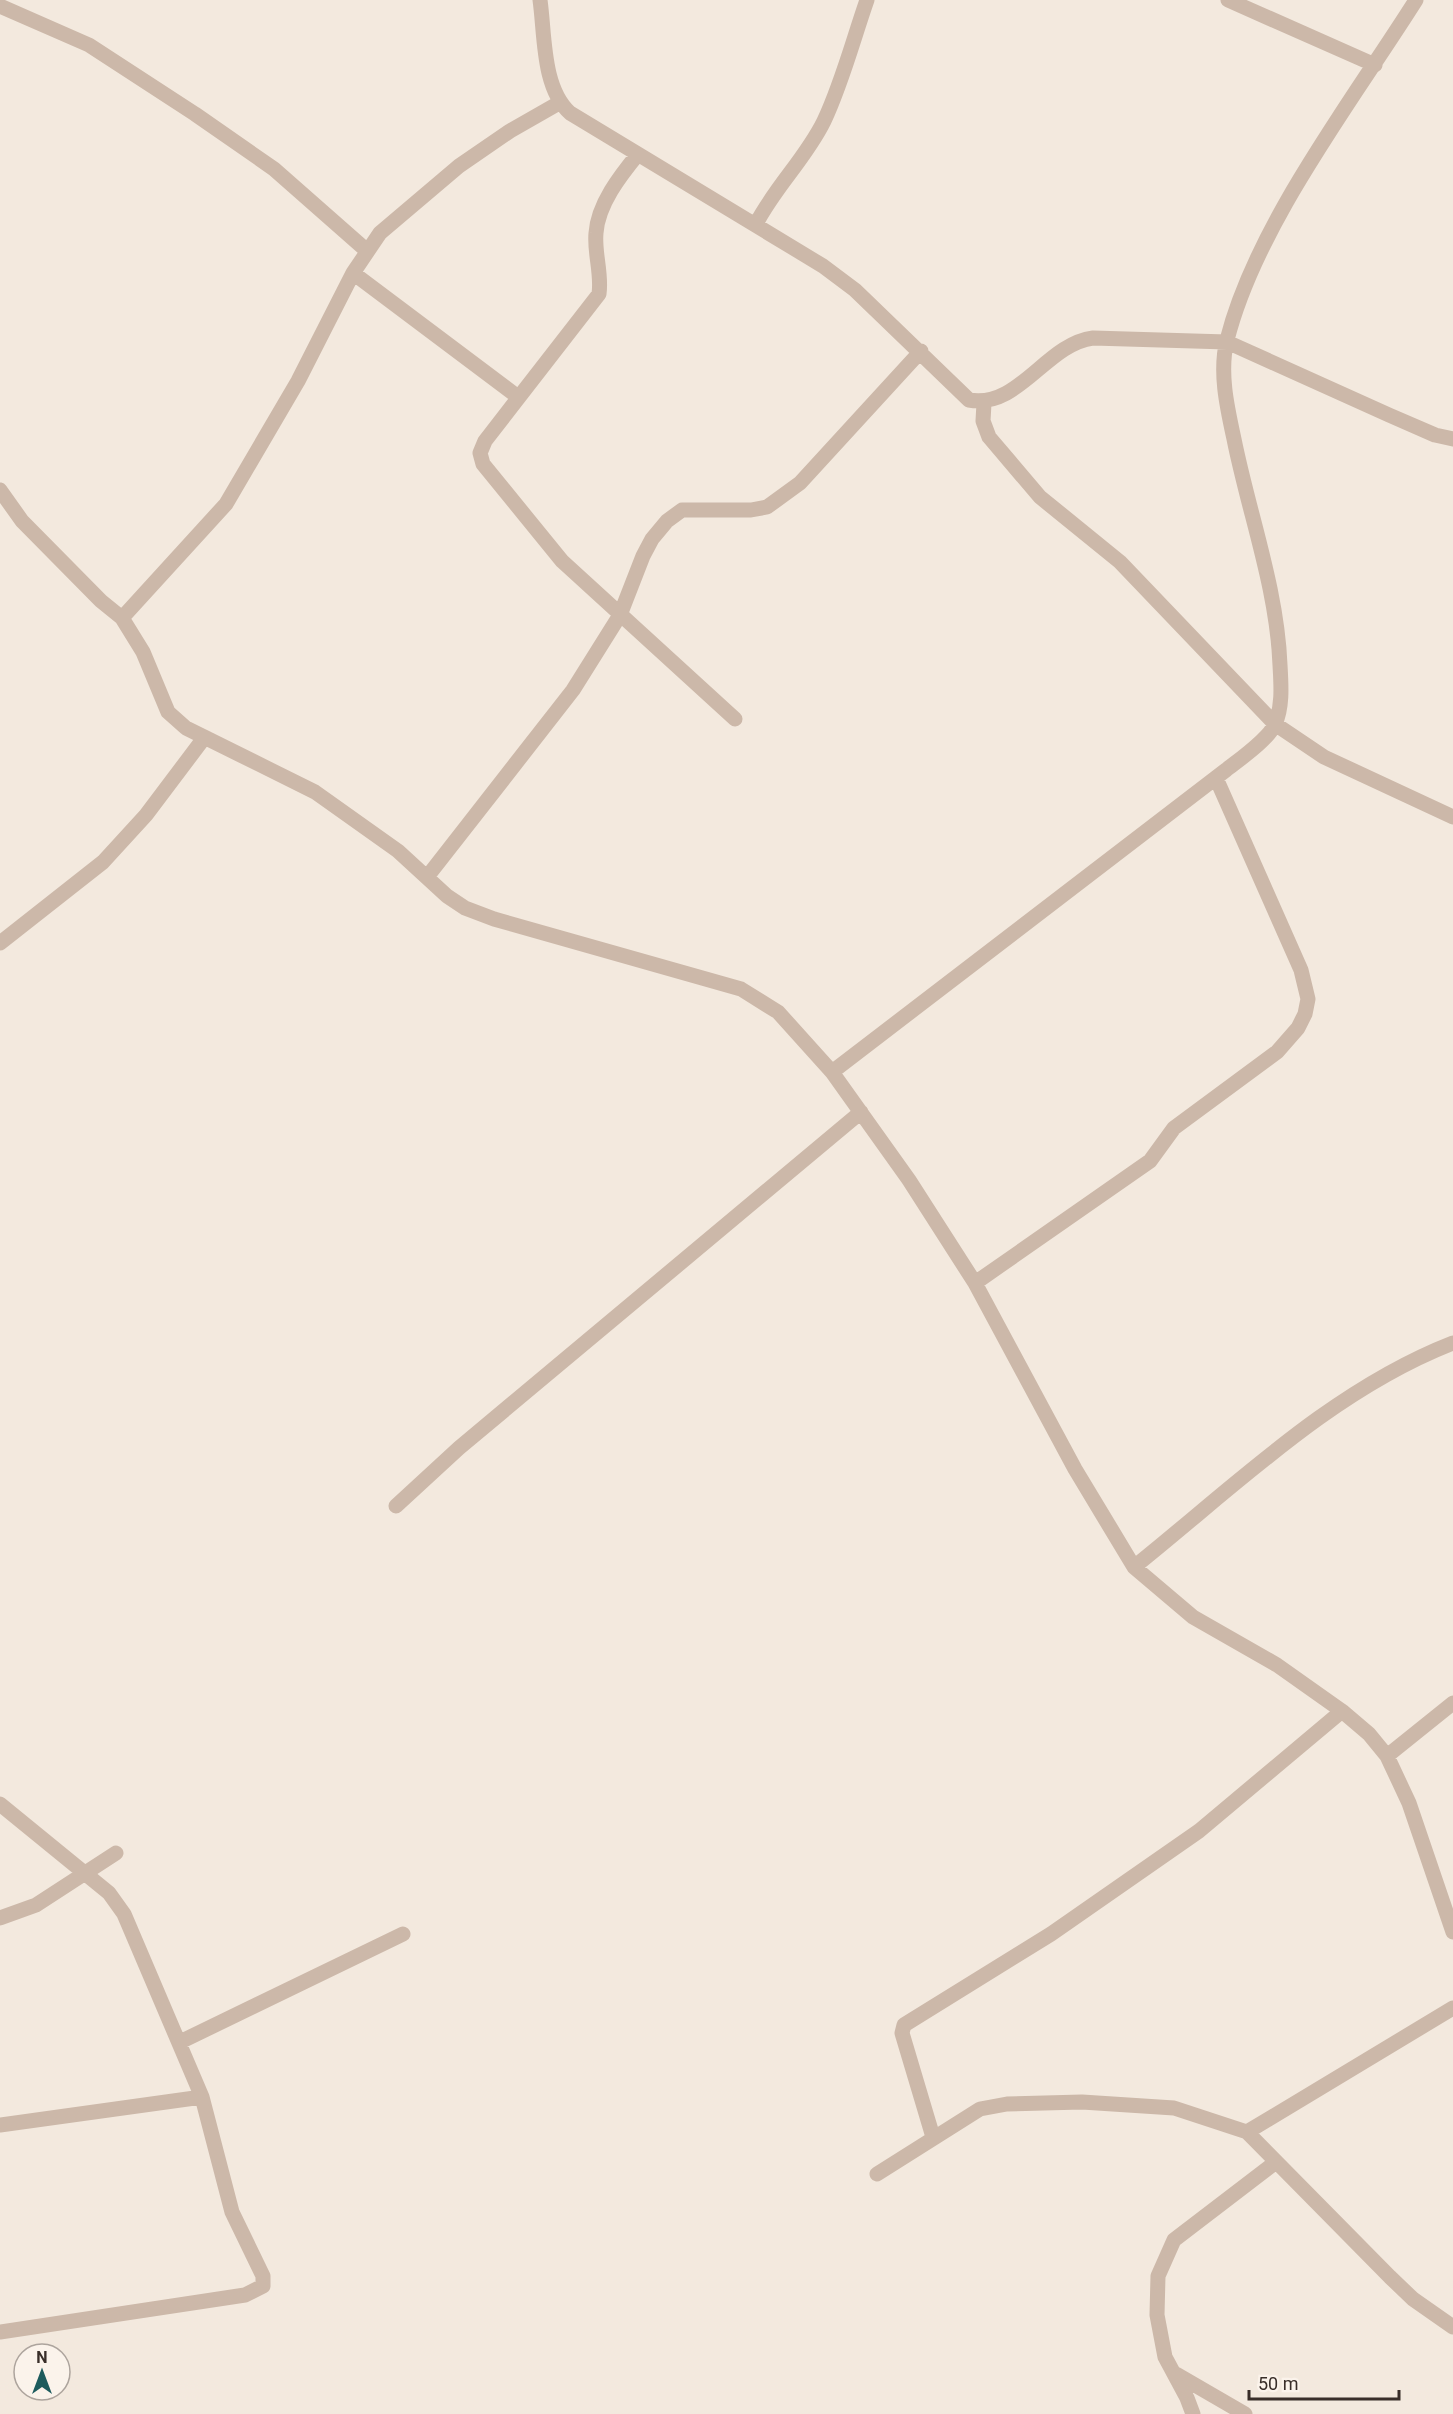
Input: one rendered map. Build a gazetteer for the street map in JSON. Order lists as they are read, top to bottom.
{
  "scale_bar": "50 m",
  "north": "top"
}
